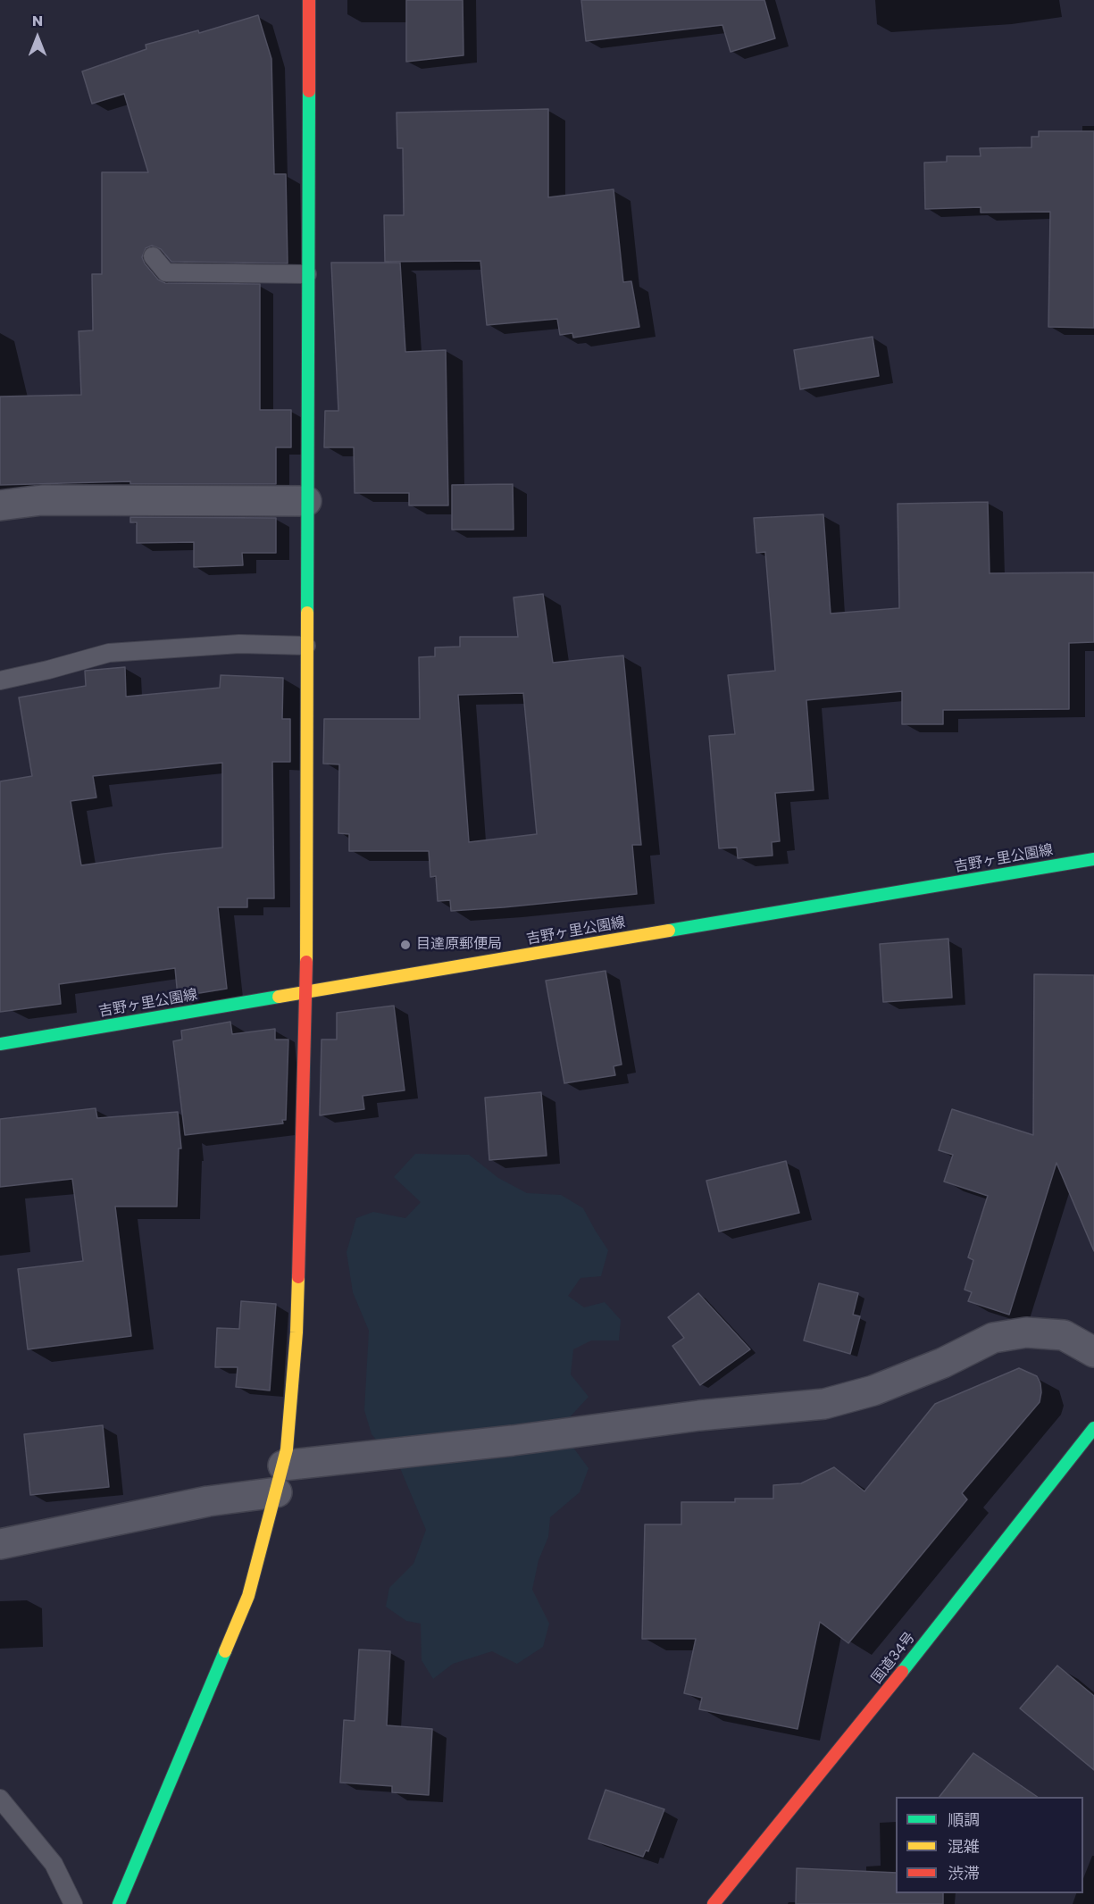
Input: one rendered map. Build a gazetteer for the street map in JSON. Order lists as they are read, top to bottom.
{
  "streets": {
    "main road": ["吉野ヶ里公園線", "国道34号"]
  },
  "places": ["目達原郵便局"],
  "legend": ["順調", "混雑", "渋滞"],
  "north": "top"
}
